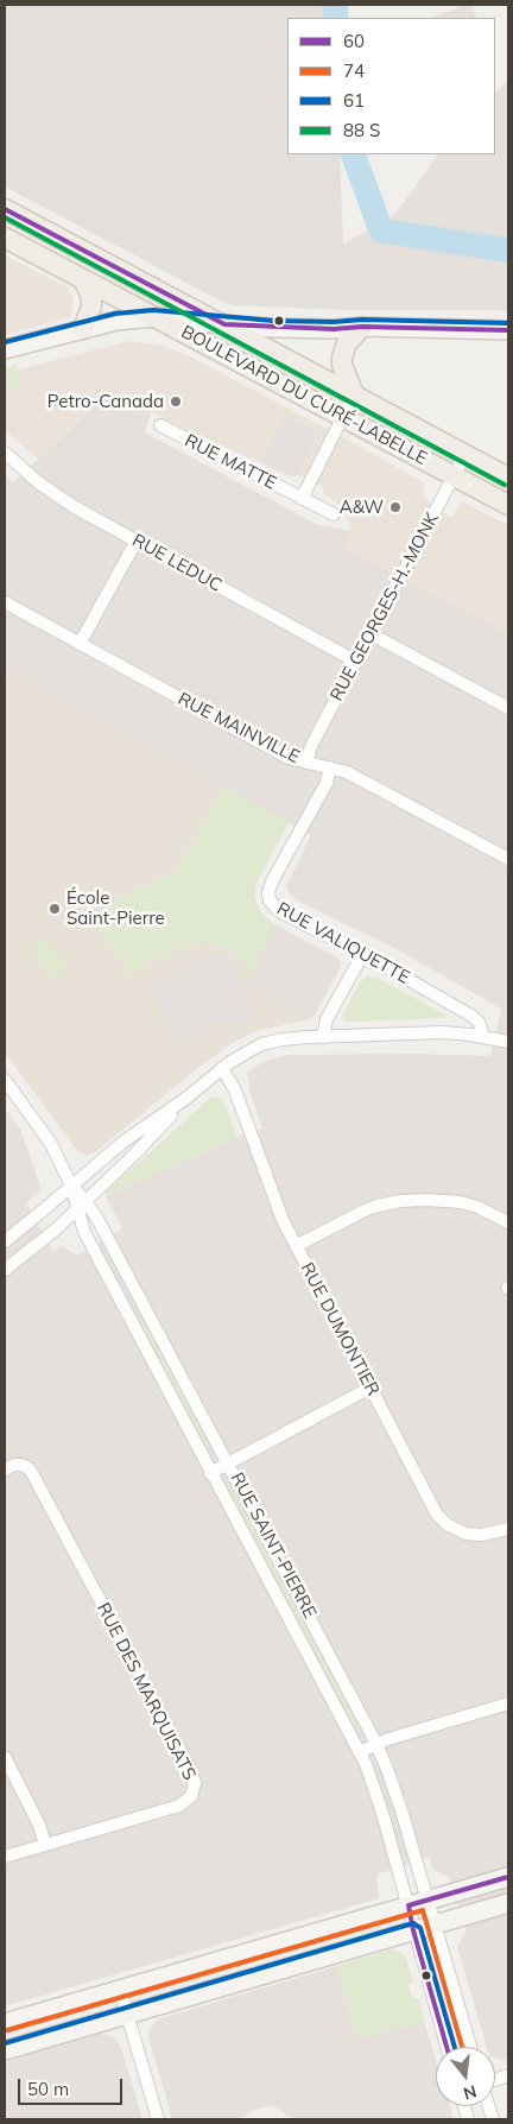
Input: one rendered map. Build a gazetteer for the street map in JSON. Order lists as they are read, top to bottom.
{
  "streets": {
    "main road": ["BOULEVARD DU CURÉ-LABELLE"],
    "street": [
      "RUE MATTE",
      "RUE LEDUC",
      "RUE GEORGES-H.-MONK",
      "RUE MAINVILLE",
      "RUE VALIQUETTE",
      "RUE DUMONTIER",
      "RUE SAINT-PIERRE",
      "RUE DES MARQUISATS"
    ]
  },
  "crossings": [
    ["BOULEVARD DU CURÉ-LABELLE", "RUE GEORGES-H.-MONK"],
    ["RUE LEDUC", "RUE GEORGES-H.-MONK"],
    ["RUE GEORGES-H.-MONK", "RUE MAINVILLE"],
    ["RUE MAINVILLE", "RUE VALIQUETTE"]
  ],
  "places": ["Petro-Canada", "A&W", "École Saint-Pierre"],
  "lines": ["transit line 60", "transit line 61", "transit line 74"],
  "legend": [
    "60",
    "74",
    "61",
    "88 S"
  ],
  "scale_bar": "50 m",
  "north": "bottom"
}
